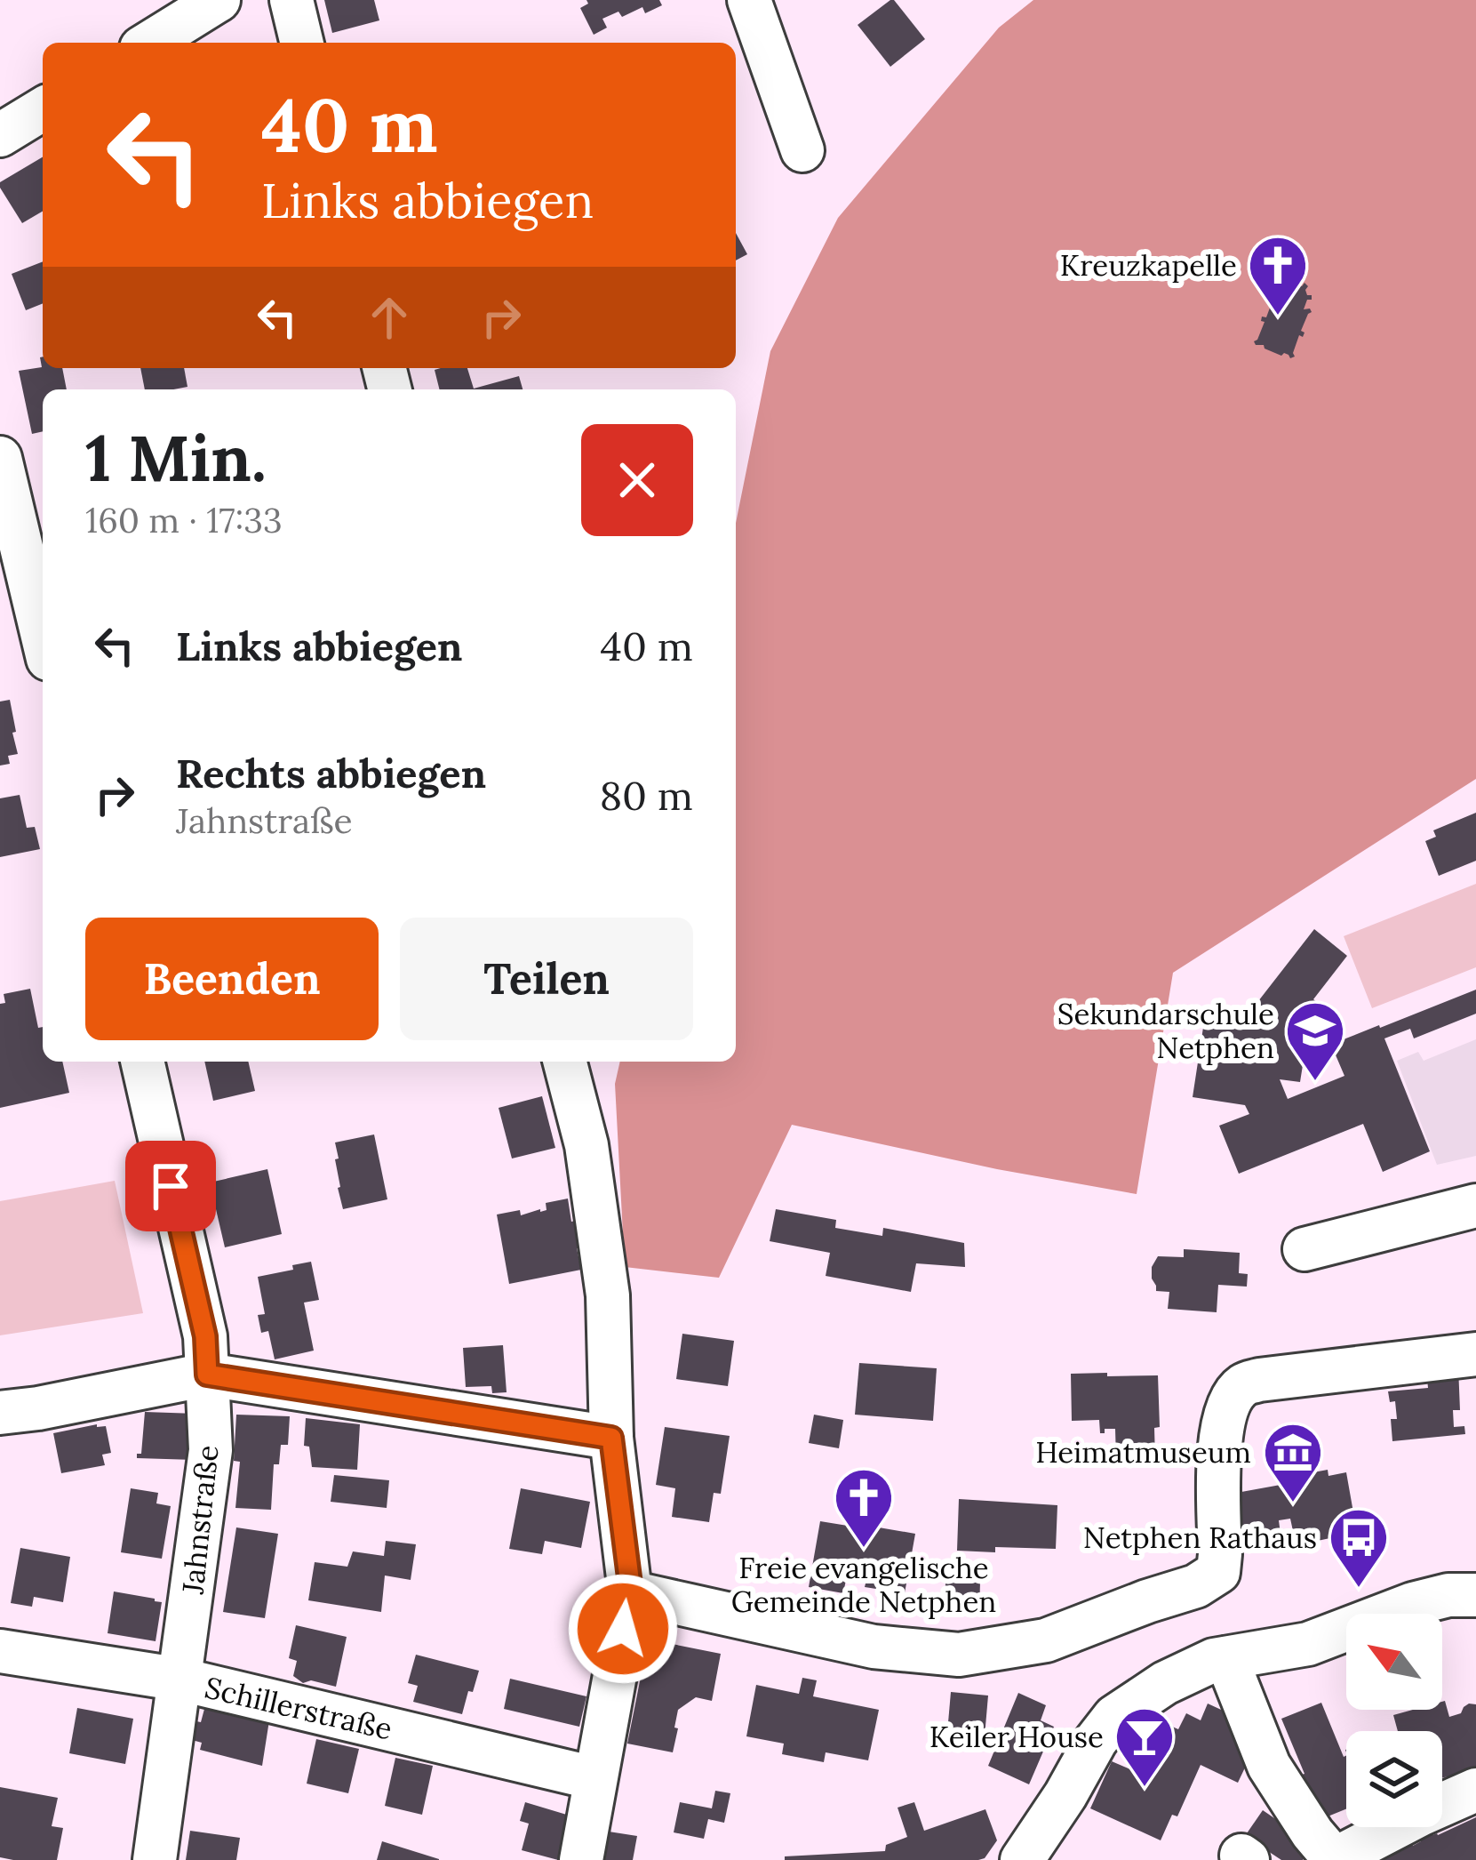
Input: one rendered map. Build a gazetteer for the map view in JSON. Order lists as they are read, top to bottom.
{
  "streets": {
    "street": ["Jahnstraße", "Schillerstraße"]
  },
  "crossings": [
    ["Jahnstraße", "Schillerstraße"]
  ],
  "places": {
    "church": ["Kreuzkapelle", "Freie evangelische Gemeinde Netphen"],
    "school or university": ["Sekundarschule Netphen"],
    "museum": ["Heimatmuseum"],
    "bus stop": ["Netphen Rathaus"],
    "bar": ["Keiler House"]
  },
  "north": "top left",
  "page": {
    "turn": ["40 m", "Links abbiegen"],
    "heading": ["1 Min.", "160 m · 17:33"],
    "list": [
      {
        "name": "Links abbiegen",
        "value": "40 m"
      },
      {
        "name": "Rechts abbiegen",
        "note": "Jahnstraße",
        "value": "80 m"
      }
    ],
    "buttons": ["Beenden", "Teilen"]
  }
}
